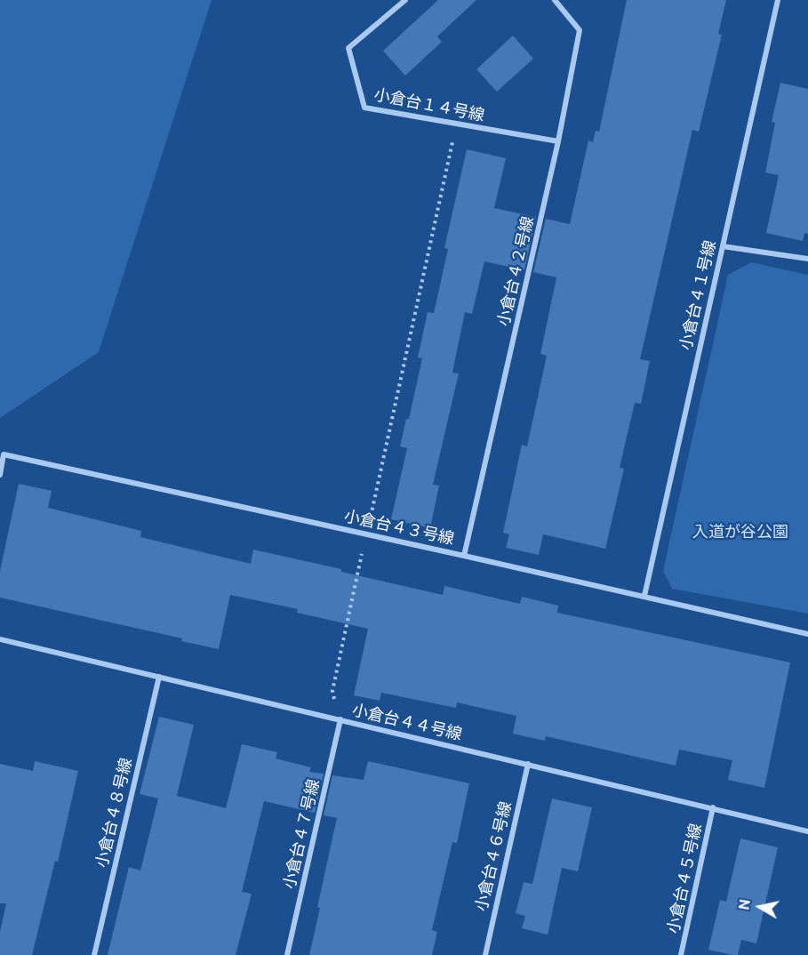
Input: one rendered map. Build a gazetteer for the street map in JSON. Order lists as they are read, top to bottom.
{
  "streets": {
    "street": [
      "小倉台１４号線",
      "小倉台４２号線",
      "小倉台４１号線",
      "小倉台４３号線",
      "小倉台４４号線",
      "小倉台４８号線",
      "小倉台４７号線",
      "小倉台４６号線",
      "小倉台４５号線"
    ]
  },
  "crossings": [
    ["小倉台１４号線", "小倉台４２号線"],
    ["小倉台４２号線", "小倉台４３号線"],
    ["小倉台４１号線", "小倉台４３号線"],
    ["小倉台４４号線", "小倉台４８号線"],
    ["小倉台４４号線", "小倉台４７号線"],
    ["小倉台４４号線", "小倉台４６号線"],
    ["小倉台４４号線", "小倉台４５号線"]
  ],
  "parks": ["入道が谷公園"],
  "north": "left"
}
